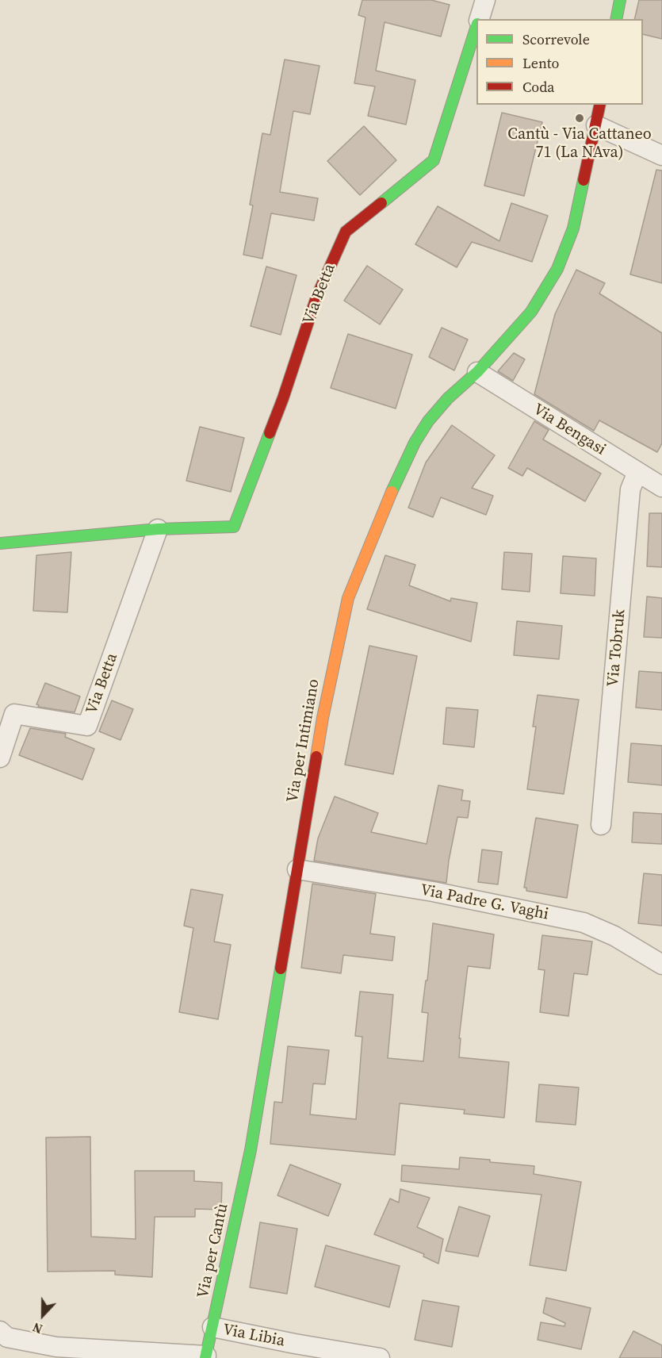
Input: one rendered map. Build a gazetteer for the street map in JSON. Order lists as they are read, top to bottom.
{
  "streets": {
    "street": [
      "Via Betta",
      "Via Bengasi",
      "Via Tobruk",
      "Via per Intimiano",
      "Via Padre G. Vaghi",
      "Via per Cantù",
      "Via Libia"
    ]
  },
  "crossings": [
    ["Via Bengasi", "Via Tobruk"],
    ["Via Bengasi", "Via per Intimiano"],
    ["Via per Intimiano", "Via Padre G. Vaghi"],
    ["Via per Intimiano", "Via per Cantù"],
    ["Via per Cantù", "Via Libia"]
  ],
  "places": ["Cantù - Via Cattaneo 71 (La NAva)"],
  "legend": ["Scorrevole", "Lento", "Coda"],
  "north": "bottom"
}
